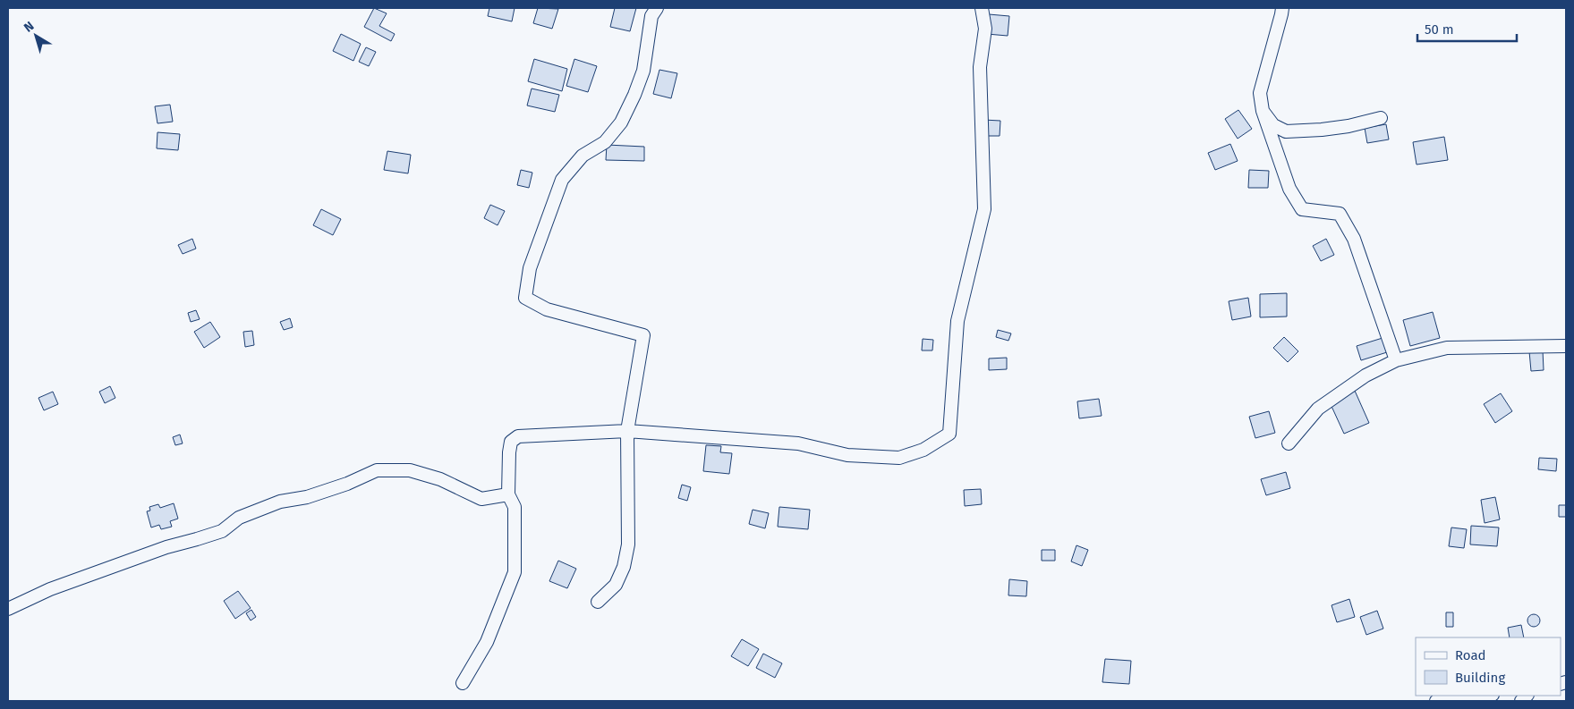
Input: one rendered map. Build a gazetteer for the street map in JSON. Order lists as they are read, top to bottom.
{
  "legend": ["Road", "Building"],
  "scale_bar": "50 m",
  "north": "top left"
}
